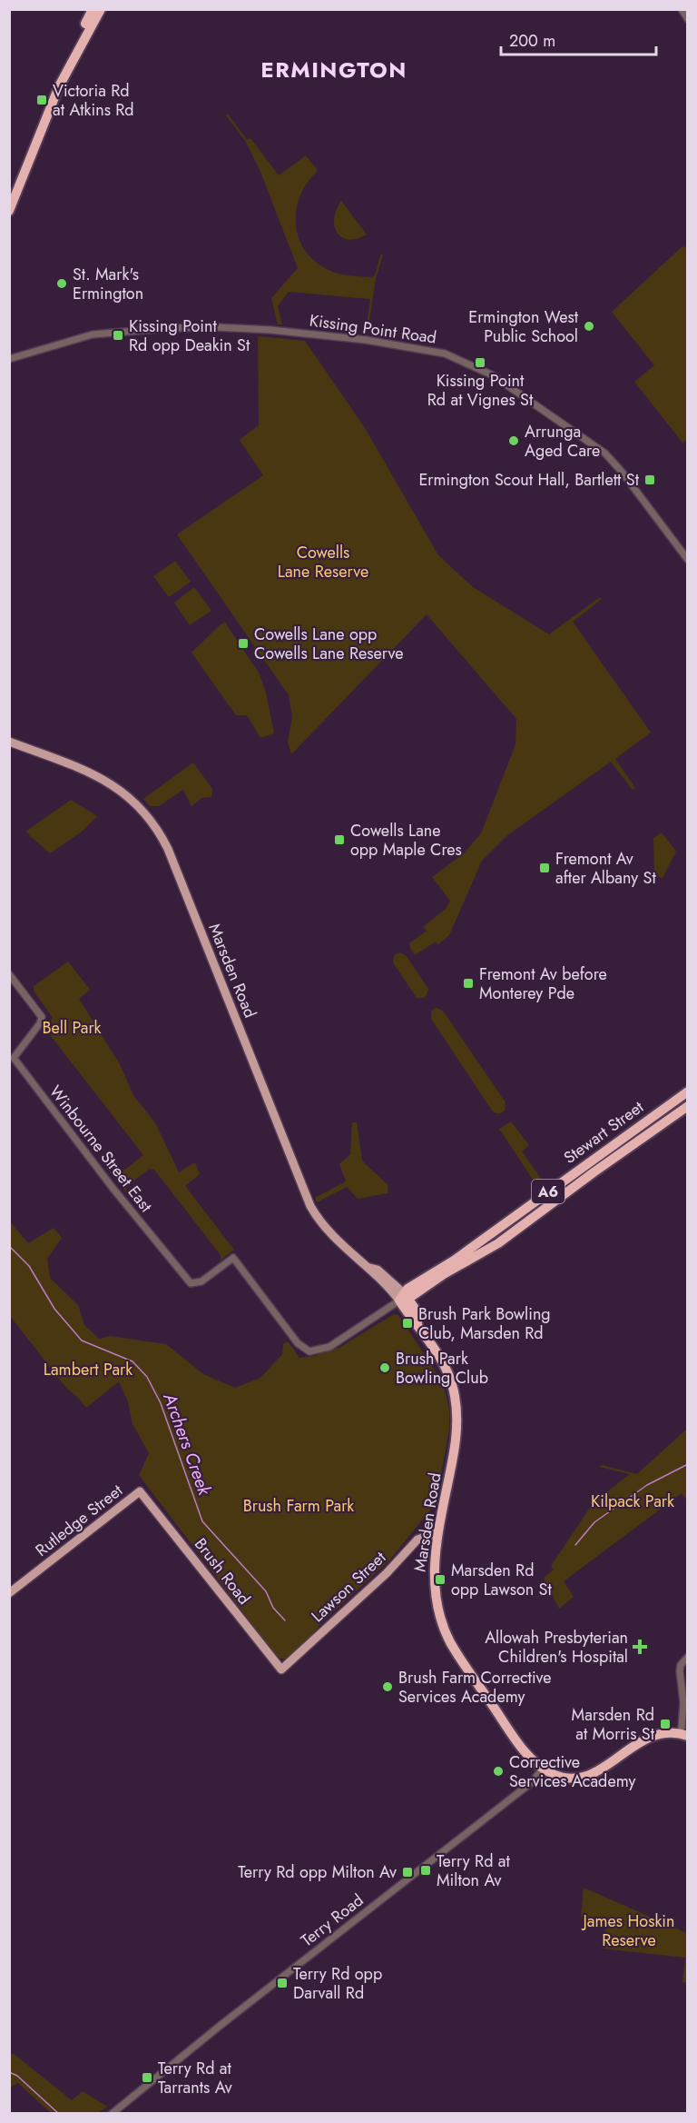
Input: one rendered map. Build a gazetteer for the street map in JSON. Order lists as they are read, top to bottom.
{
  "streets": {
    "highway": ["Marsden Road", "Stewart Street", "A6"],
    "main road": ["Rutledge Street", "Brush Road", "Lawson Street"],
    "street": ["Kissing Point Road", "Winbourne Street East", "Terry Road"]
  },
  "crossings": [
    ["Marsden Road", "Stewart Street"],
    ["Marsden Road", "Winbourne Street East"],
    ["Marsden Road", "Lawson Street"],
    ["Marsden Road", "Terry Road"],
    ["Stewart Street", "Winbourne Street East"],
    ["Rutledge Street", "Brush Road"],
    ["Brush Road", "Lawson Street"]
  ],
  "districts": ["ERMINGTON"],
  "water": ["Archers Creek"],
  "parks": [
    "Cowells Lane Reserve",
    "Bell Park",
    "Lambert Park",
    "Kilpack Park",
    "Brush Farm Park",
    "James Hoskin Reserve"
  ],
  "places": {
    "transit": [
      "Victoria Rd at Atkins Rd",
      "Kissing Point Rd opp Deakin St",
      "Kissing Point Rd at Vignes St",
      "Ermington Scout Hall, Bartlett St",
      "Cowells Lane opp Cowells Lane Reserve",
      "Cowells Lane opp Maple Cres",
      "Fremont Av after Albany St",
      "Fremont Av before Monterey Pde",
      "Brush Park Bowling Club, Marsden Rd",
      "Marsden Rd opp Lawson St",
      "Marsden Rd at Morris St",
      "Terry Rd at Milton Av",
      "Terry Rd opp Milton Av",
      "Terry Rd opp Darvall Rd",
      "Terry Rd at Tarrants Av"
    ],
    "other": [
      "St. Mark's Ermington",
      "Ermington West Public School",
      "Arrunga Aged Care",
      "Brush Park Bowling Club",
      "Brush Farm Corrective Services Academy",
      "Corrective Services Academy"
    ],
    "health": ["Allowah Presbyterian Children's Hospital"]
  },
  "scale_bar": "200 m"
}
